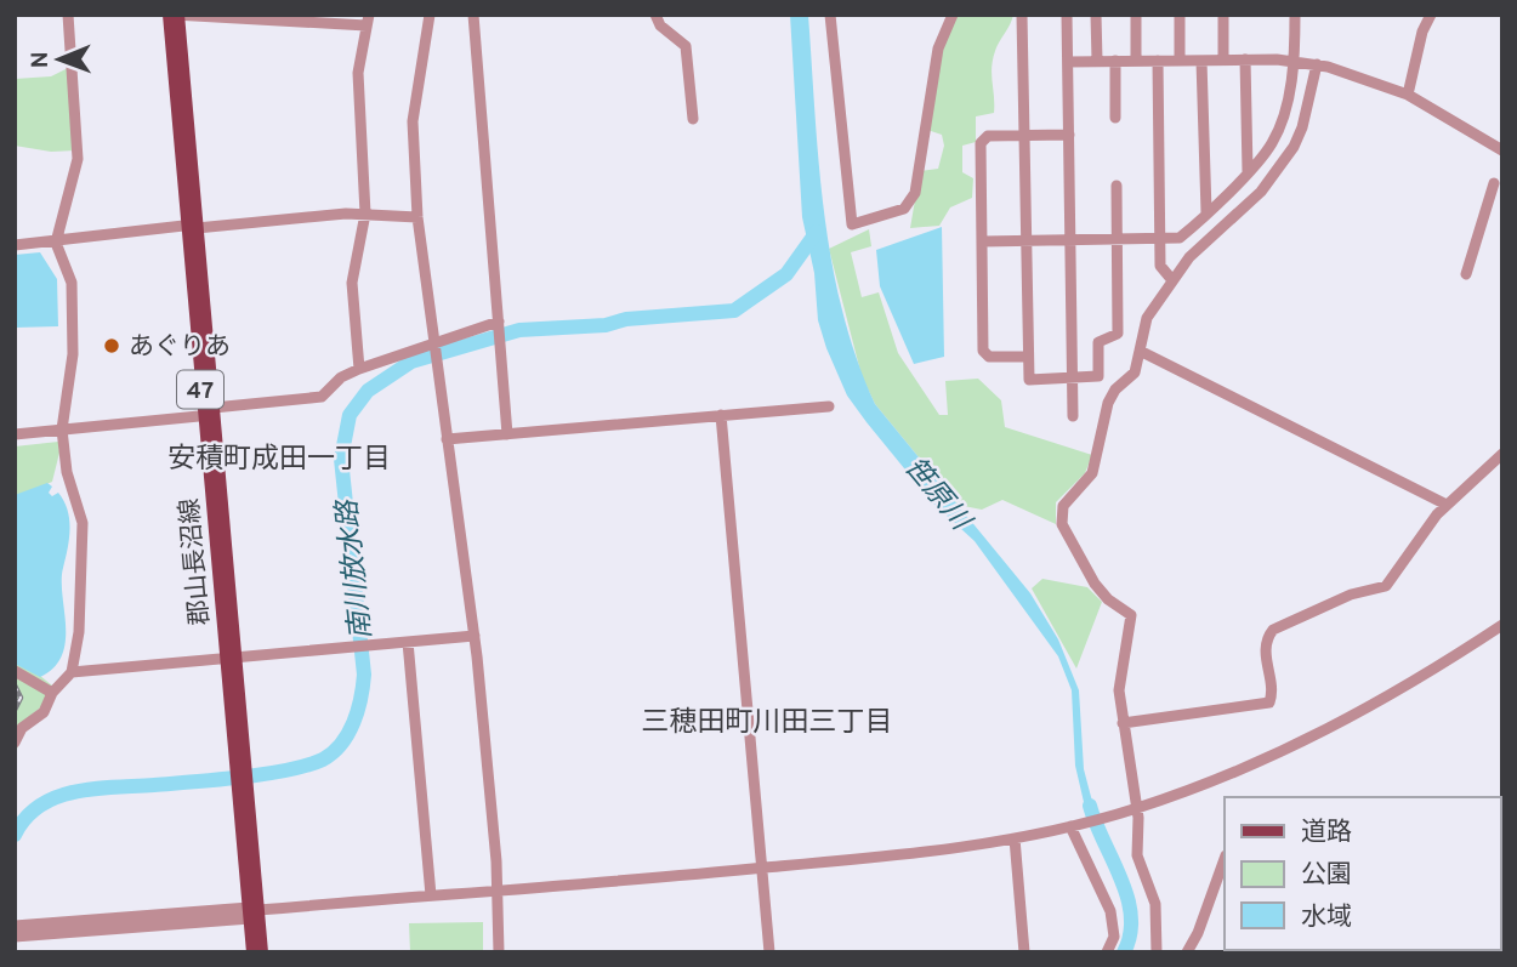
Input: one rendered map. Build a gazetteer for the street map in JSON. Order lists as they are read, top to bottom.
{
  "streets": {
    "main road": ["47", "郡山長沼線"]
  },
  "districts": ["安積町成田一丁目", "三穂田町川田三丁目"],
  "water": ["笹原川", "南川放水路"],
  "places": ["あぐりあ"],
  "legend": ["道路", "公園", "水域"],
  "north": "left"
}
